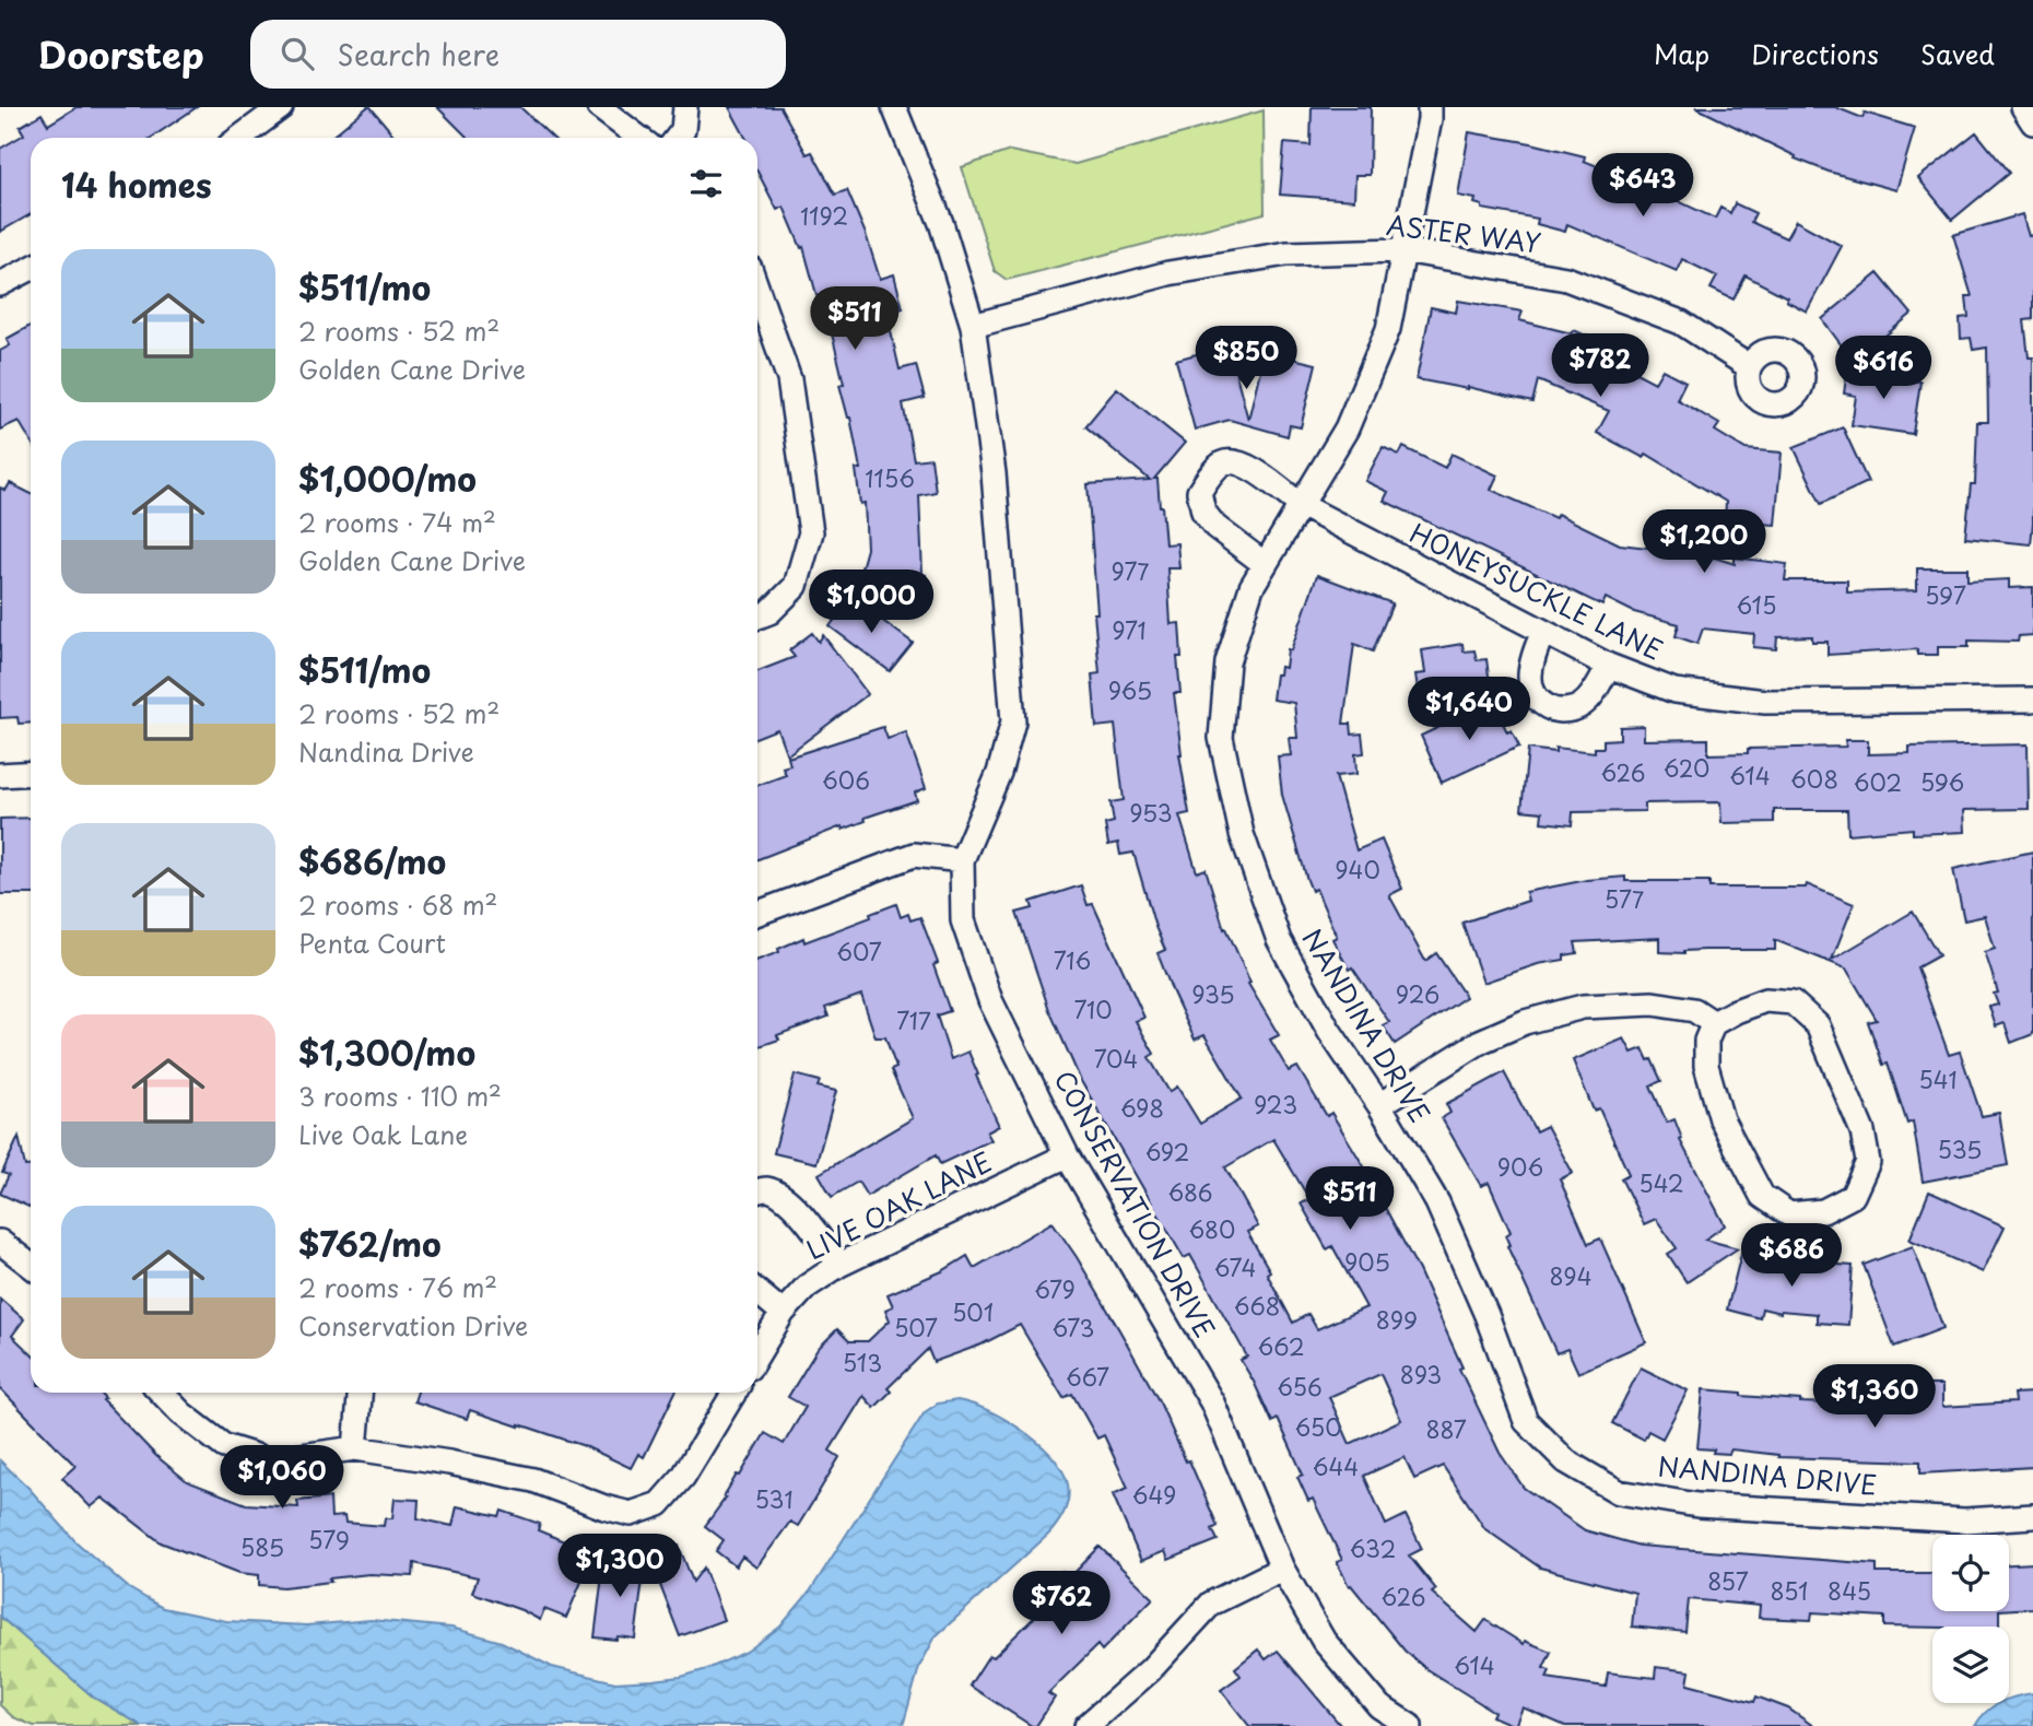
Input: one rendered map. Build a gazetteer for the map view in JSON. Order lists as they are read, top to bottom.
{
  "streets": {
    "street": [
      "ASTER WAY",
      "HONEYSUCKLE LANE",
      "NANDINA DRIVE",
      "CONSERVATION DRIVE",
      "LIVE OAK LANE"
    ]
  },
  "crossings": [
    ["ASTER WAY", "NANDINA DRIVE"],
    ["ASTER WAY", "CONSERVATION DRIVE"],
    ["HONEYSUCKLE LANE", "NANDINA DRIVE"],
    ["CONSERVATION DRIVE", "LIVE OAK LANE"]
  ],
  "house_numbers": [
    "1192",
    "1156",
    "977",
    "597",
    "615",
    "971",
    "965",
    "620",
    "626",
    "614",
    "608",
    "606",
    "602",
    "596",
    "953",
    "940",
    "577",
    "607",
    "716",
    "935",
    "926",
    "710",
    "717",
    "704",
    "541",
    "923",
    "698",
    "535",
    "692",
    "906",
    "542",
    "686",
    "680",
    "905",
    "674",
    "894",
    "679",
    "668",
    "501",
    "899",
    "507",
    "673",
    "662",
    "513",
    "893",
    "667",
    "656",
    "650",
    "887",
    "644",
    "649",
    "531",
    "579",
    "585",
    "632",
    "857",
    "851",
    "845",
    "626",
    "614"
  ],
  "page": {
    "header": "Doorstep",
    "search": "Search here",
    "nav": ["Map", "Directions", "Saved"],
    "heading": "14 homes",
    "price": [
      "$643",
      "$511",
      "$850",
      "$782",
      "$616",
      "$1,200",
      "$1,000",
      "$1,640",
      "$511",
      "$686",
      "$1,360",
      "$1,060",
      "$1,300",
      "$762"
    ],
    "list": [
      {
        "name": "$511/mo",
        "note": "2 rooms · 52 m² · Golden Cane Drive"
      },
      {
        "name": "$1,000/mo",
        "note": "2 rooms · 74 m² · Golden Cane Drive"
      },
      {
        "name": "$511/mo",
        "note": "2 rooms · 52 m² · Nandina Drive"
      },
      {
        "name": "$686/mo",
        "note": "2 rooms · 68 m² · Penta Court"
      },
      {
        "name": "$1,300/mo",
        "note": "3 rooms · 110 m² · Live Oak Lane"
      },
      {
        "name": "$762/mo",
        "note": "2 rooms · 76 m² · Conservation Drive"
      }
    ]
  }
}
